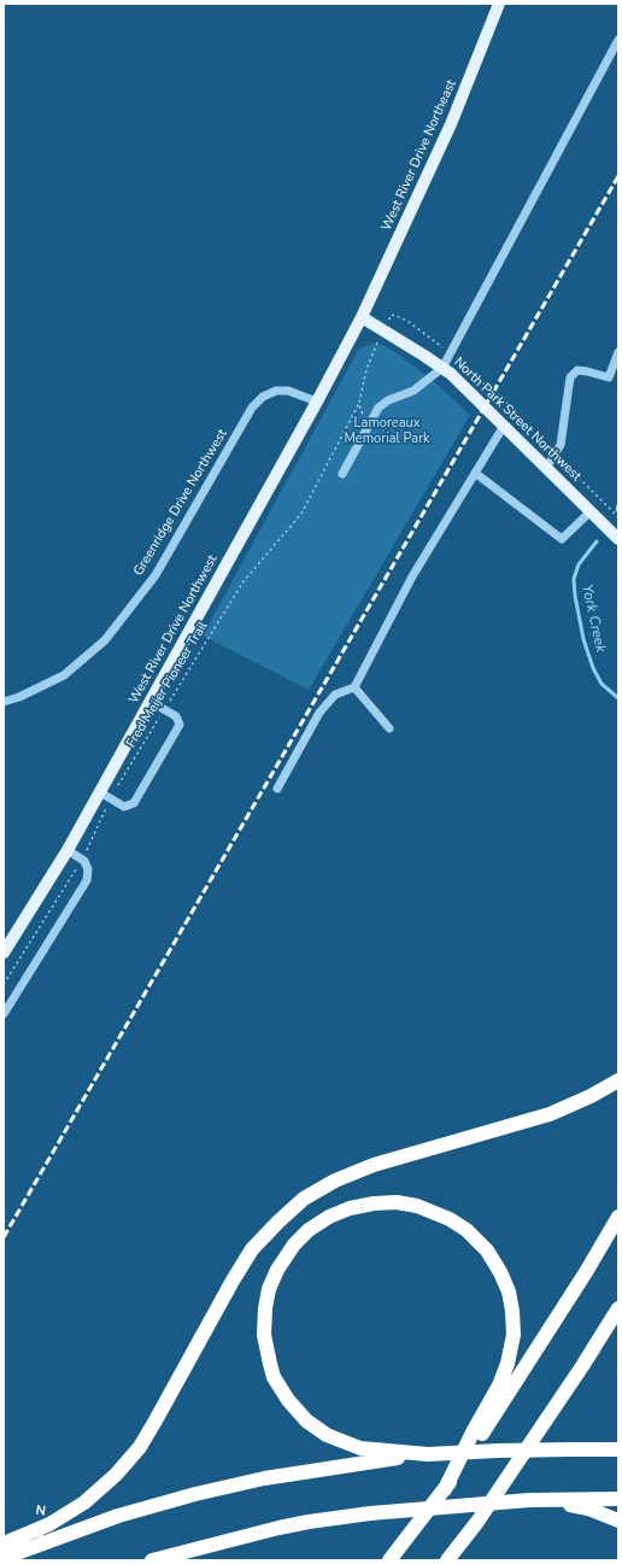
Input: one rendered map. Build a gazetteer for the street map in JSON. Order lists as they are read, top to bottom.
{
  "streets": {
    "main road": ["West River Drive Northeast", "North Park Street Northwest", "West River Drive Northwest"],
    "street": ["Greenridge Drive Northwest"],
    "path": ["Fred Meijer Pioneer Trail"]
  },
  "crossings": [
    ["West River Drive Northeast", "North Park Street Northwest"],
    ["West River Drive Northeast", "West River Drive Northwest"],
    ["North Park Street Northwest", "West River Drive Northwest"],
    ["Greenridge Drive Northwest", "West River Drive Northwest"],
    ["West River Drive Northwest", "Fred Meijer Pioneer Trail"]
  ],
  "water": ["York Creek"],
  "parks": ["Lamoreaux Memorial Park"],
  "north": "top"
}
